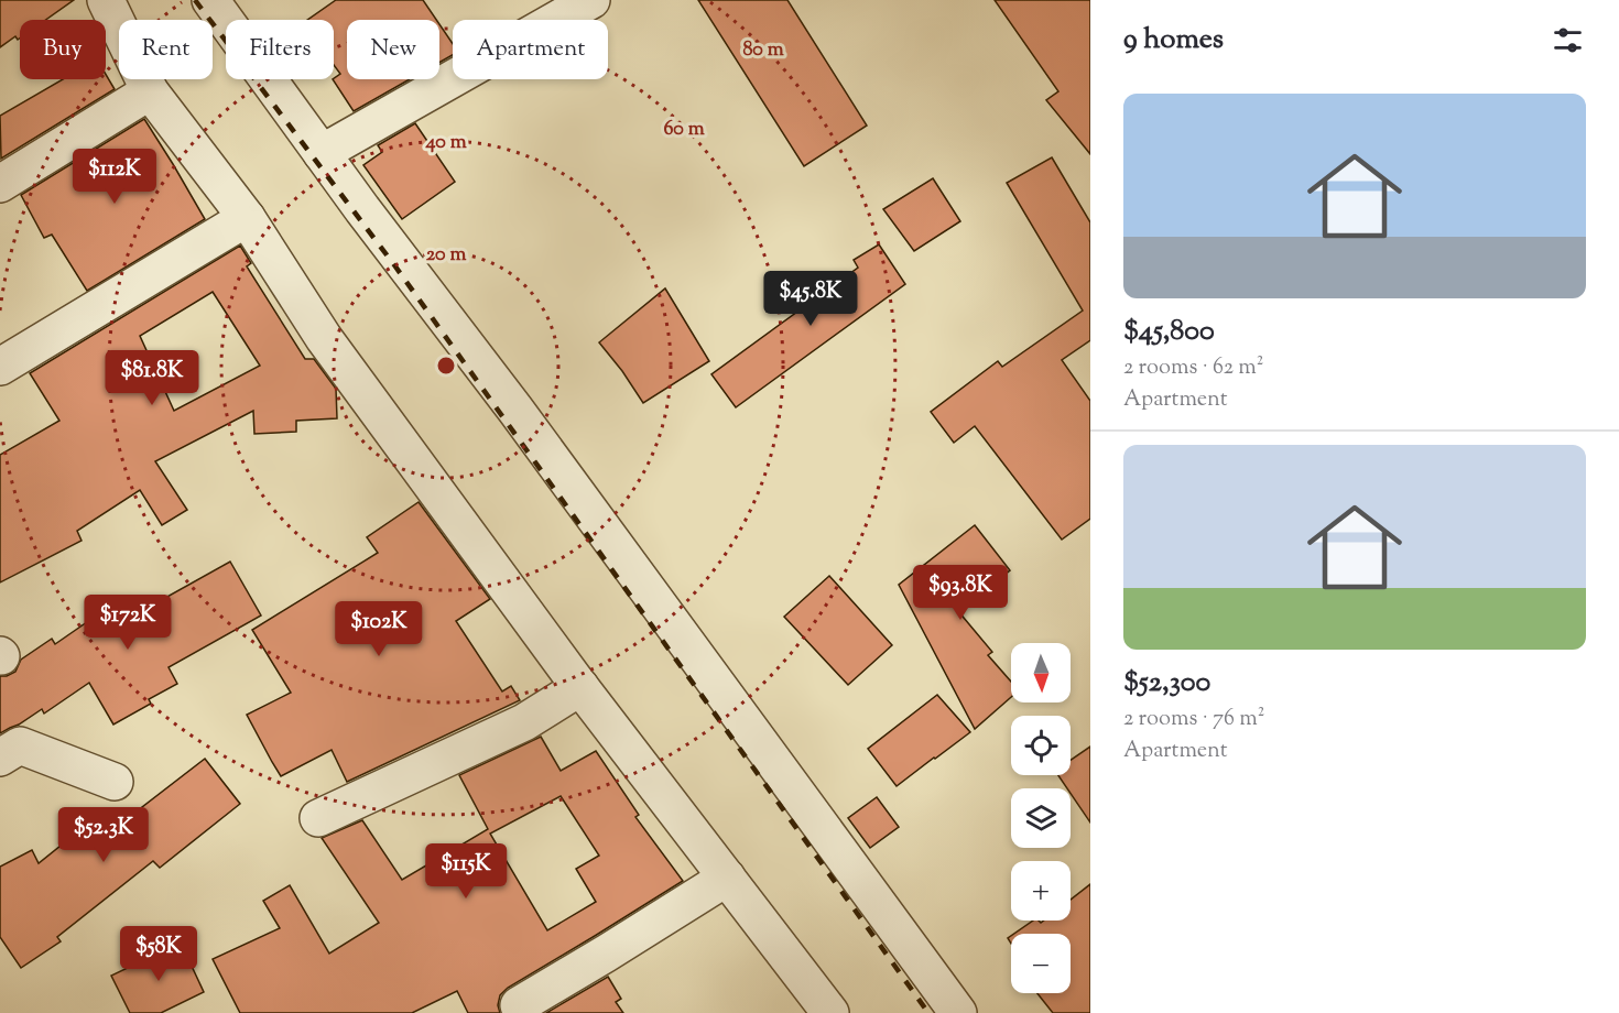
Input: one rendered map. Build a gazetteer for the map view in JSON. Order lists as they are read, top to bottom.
{
  "north": "bottom",
  "page": {
    "heading": "9 homes",
    "chip": [
      "Buy",
      "Rent",
      "Filters",
      "New",
      "Apartment"
    ],
    "list": [
      {
        "name": "$45,800",
        "note": "2 rooms · 62 m² · Apartment"
      },
      {
        "name": "$52,300",
        "note": "2 rooms · 76 m² · Apartment"
      }
    ],
    "price": [
      "$112K",
      "$45.8K",
      "$81.8K",
      "$93.8K",
      "$172K",
      "$102K",
      "$52.3K",
      "$115K",
      "$58K"
    ],
    "map_buttons": ["+", "−"]
  },
  "rings": [
    "80 m",
    "60 m",
    "40 m",
    "20 m"
  ]
}
